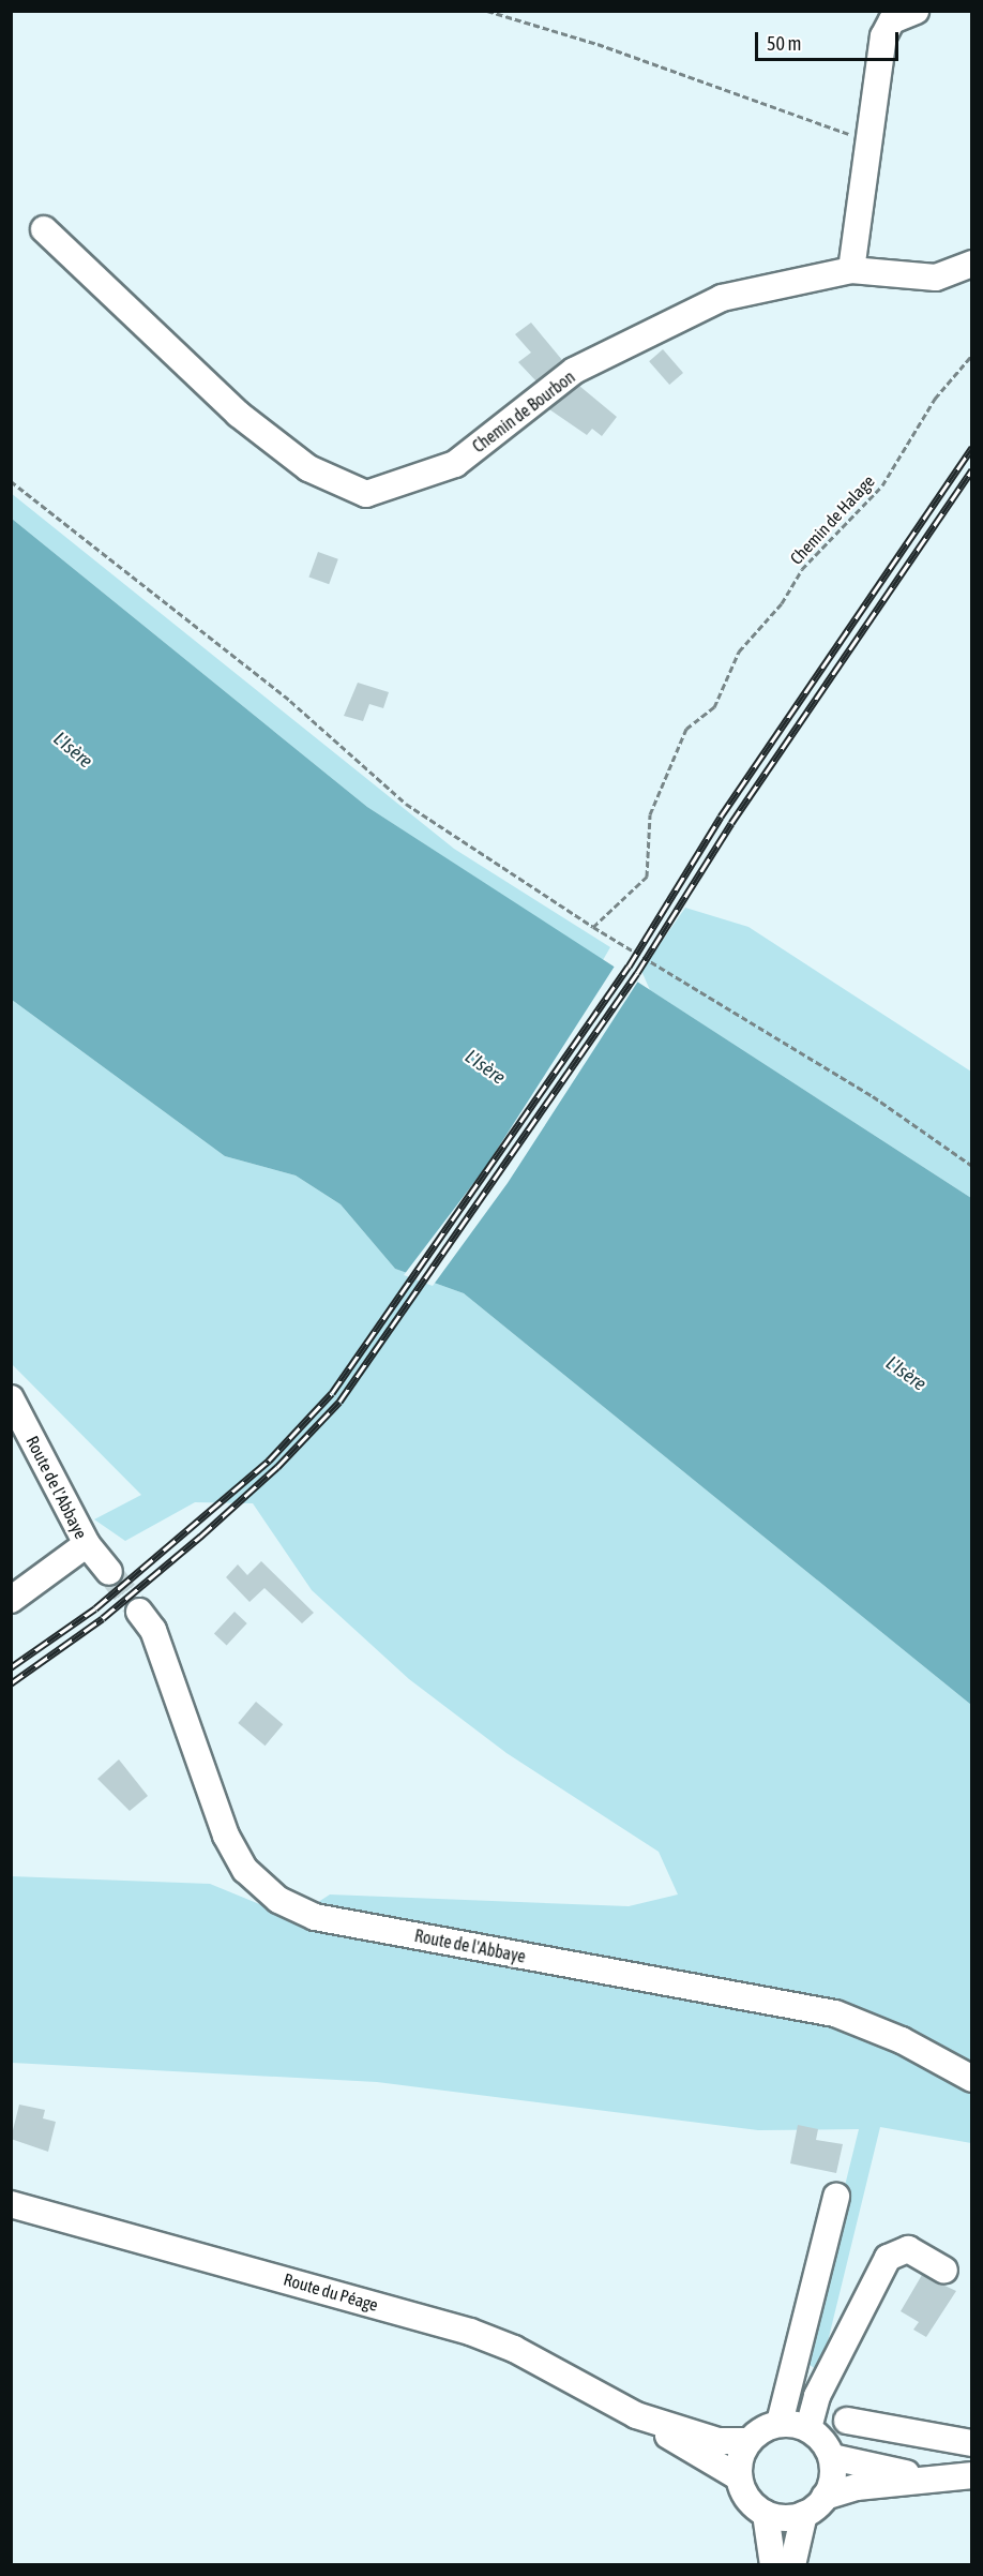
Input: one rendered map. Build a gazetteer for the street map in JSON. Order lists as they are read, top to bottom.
{
  "streets": {
    "street": ["Chemin de Bourbon", "Route de l'Abbaye", "Route du Péage"],
    "path": ["Chemin de Halage"]
  },
  "water": ["L'Isère"],
  "scale_bar": "50 m"
}
